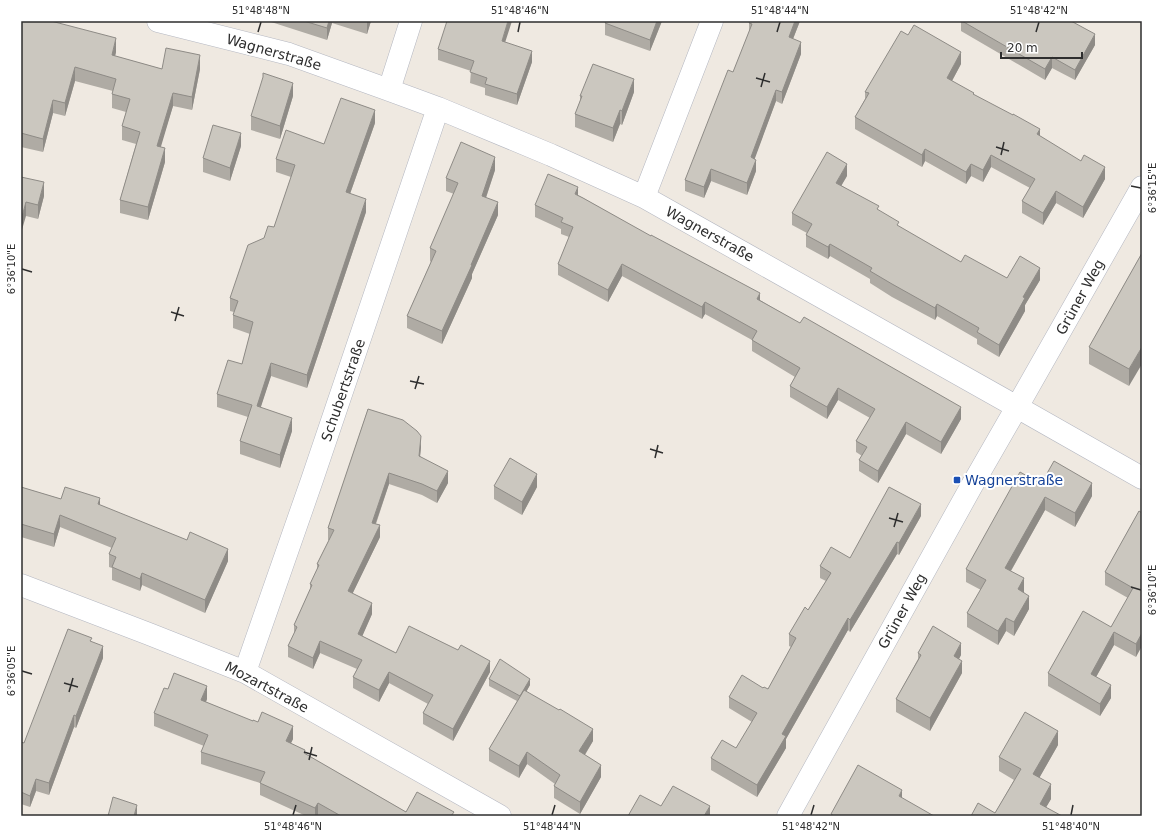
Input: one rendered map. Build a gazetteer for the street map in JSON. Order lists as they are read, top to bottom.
{
  "streets": {
    "street": [
      "Wagnerstraße",
      "Grüner Weg",
      "Schubertstraße",
      "Mozartstraße"
    ]
  },
  "crossings": [
    ["Wagnerstraße", "Grüner Weg"],
    ["Wagnerstraße", "Schubertstraße"],
    ["Schubertstraße", "Mozartstraße"]
  ],
  "places": {
    "transit": ["Wagnerstraße"]
  },
  "scale_bar": "20 m",
  "coordinates": [
    "51°48'48\"N",
    "51°48'46\"N",
    "51°48'44\"N",
    "51°48'42\"N",
    "6°36'15\"E",
    "6°36'10\"E",
    "6°36'05\"E",
    "51°48'40\"N"
  ]
}
